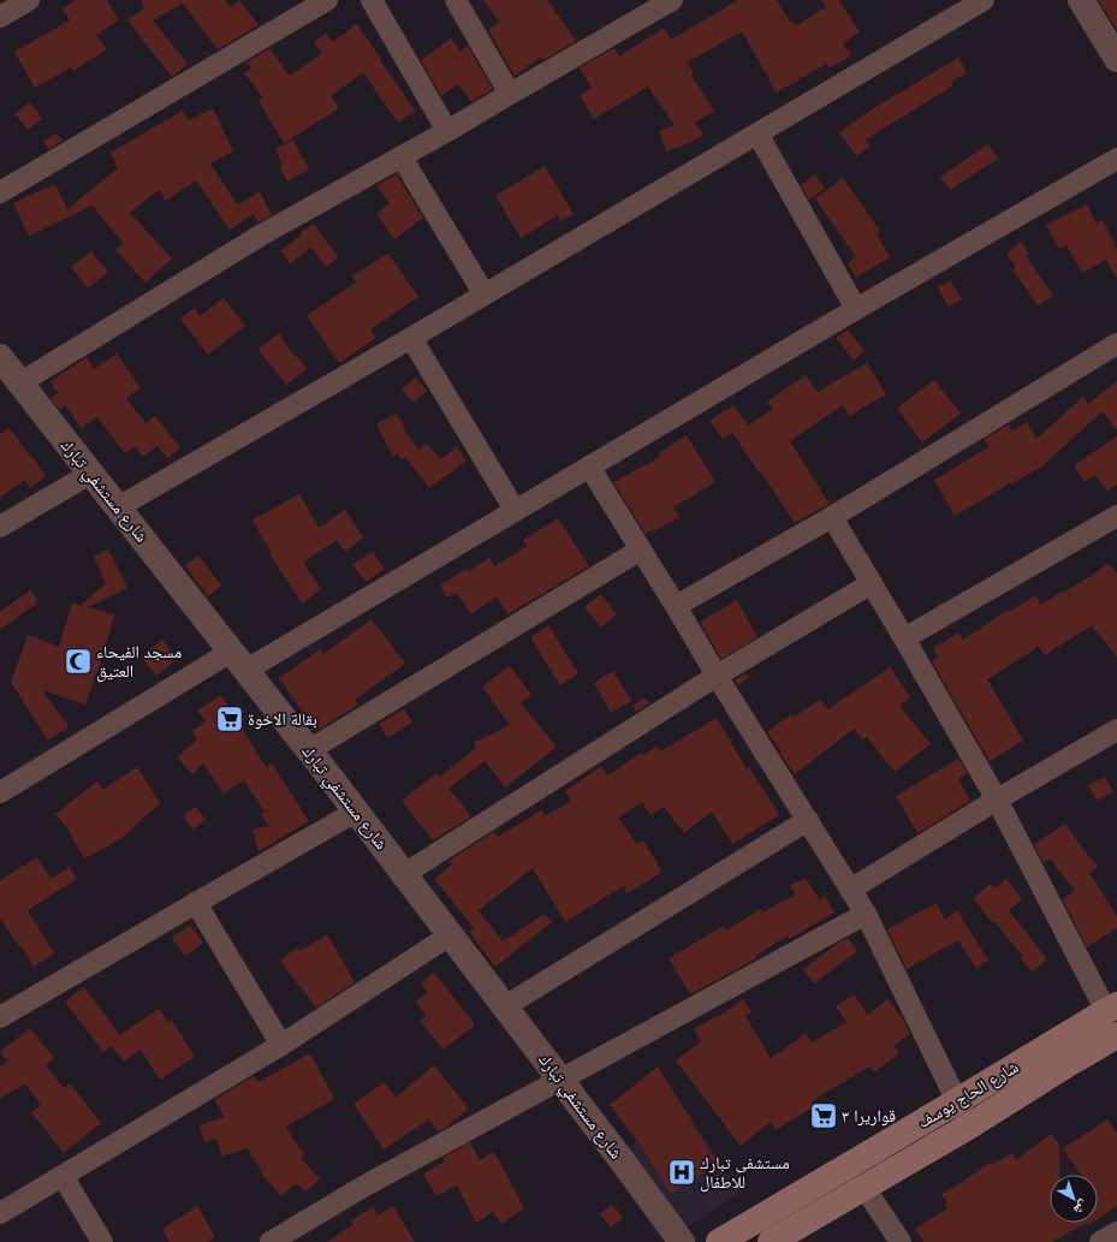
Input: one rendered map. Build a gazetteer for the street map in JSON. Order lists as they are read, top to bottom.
{
  "streets": {
    "main road": ["شارع الحاج يوسف"],
    "street": ["شارع مستشفي تبارك"]
  },
  "places": {
    "mosque": ["مسجد الفيحاء العتيق"],
    "supermarket": ["بقالة الاخوة", "قواريرا ٣"],
    "hospital": ["مستشفى تبارك للاطفال"]
  },
  "north": "bottom right"
}
